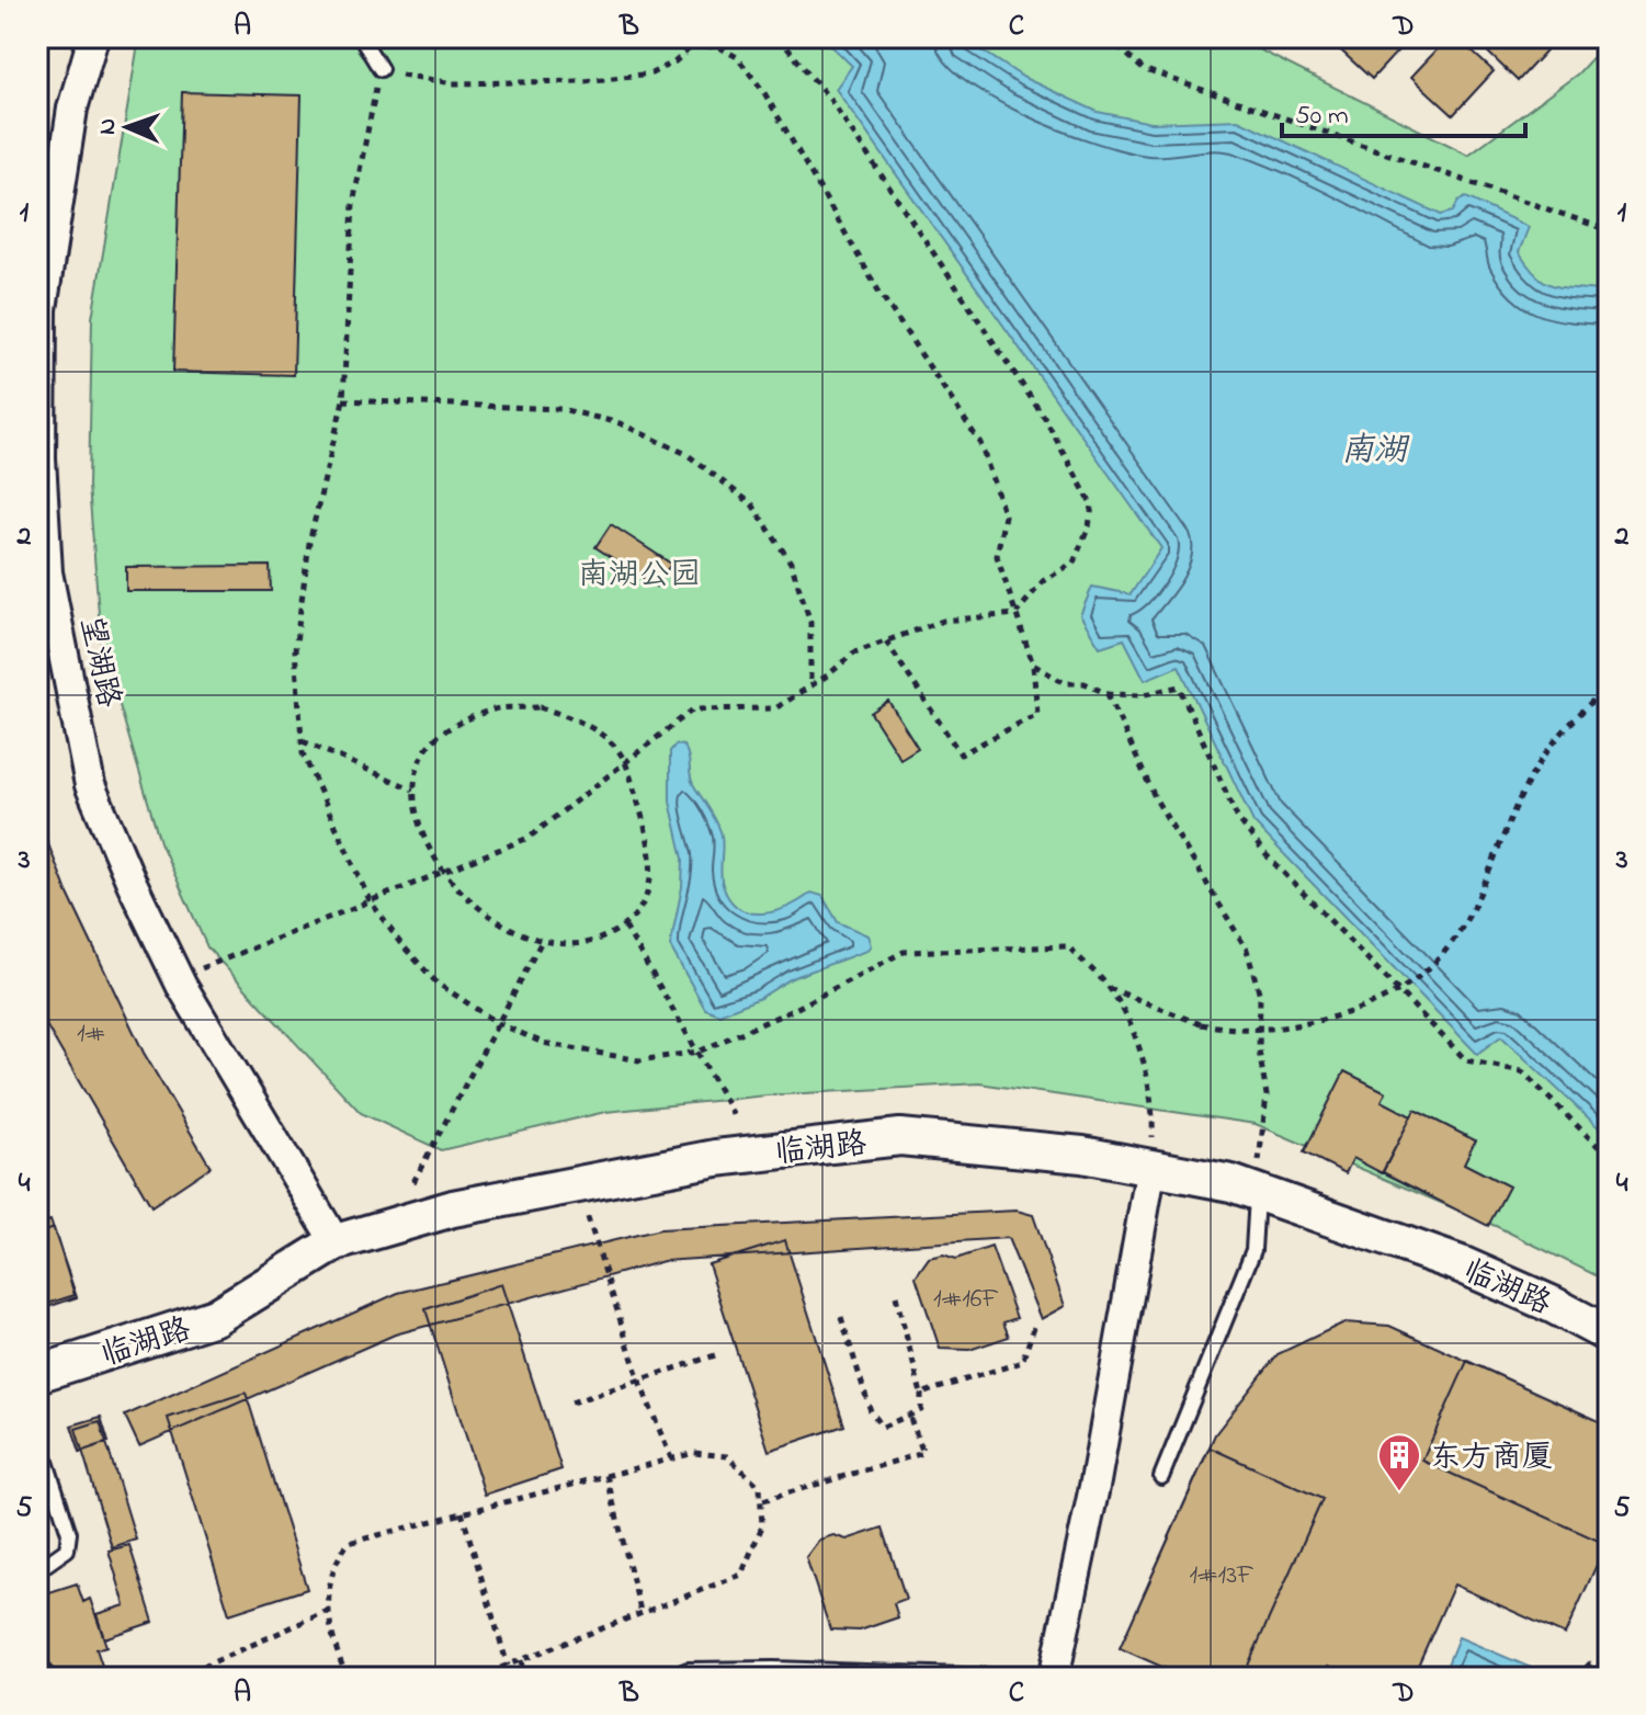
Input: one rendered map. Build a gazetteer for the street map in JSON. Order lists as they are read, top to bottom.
{
  "streets": {
    "street": ["望湖路", "临湖路"]
  },
  "crossings": [
    ["望湖路", "临湖路"]
  ],
  "water": ["南湖"],
  "parks": ["南湖公园"],
  "places": {
    "building": ["东方商厦"]
  },
  "house_numbers": ["1#", "1#16F", "1#13F"],
  "scale_bar": "50 m",
  "north": "left",
  "grid": {
    "columns": [
      "A",
      "B",
      "C",
      "D"
    ],
    "rows": [
      "1",
      "2",
      "3",
      "4",
      "5"
    ]
  }
}
